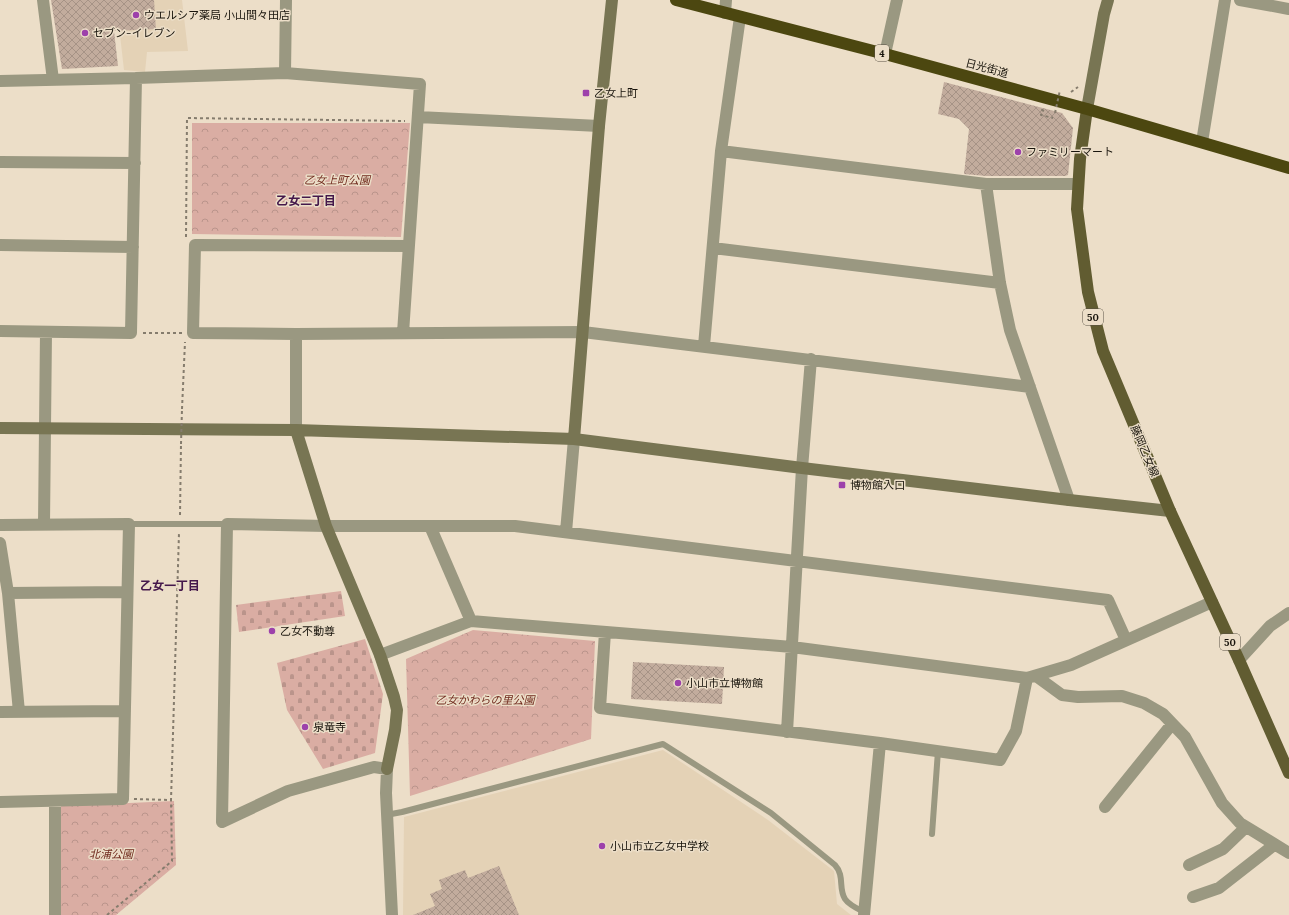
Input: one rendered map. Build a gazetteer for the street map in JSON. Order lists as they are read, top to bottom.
{
  "streets": {
    "highway": ["4", "日光街道"],
    "main road": ["50", "藤岡乙女線"]
  },
  "crossings": [
    ["日光街道", "藤岡乙女線"]
  ],
  "districts": ["乙女二丁目", "乙女一丁目"],
  "parks": ["乙女上町公園", "乙女かわらの里公園", "北浦公園"],
  "places": {
    "other": [
      "ウエルシア薬局 小山間々田店",
      "セブン-イレブン",
      "ファミリーマート",
      "乙女不動尊",
      "小山市立博物館",
      "泉竜寺",
      "小山市立乙女中学校"
    ],
    "transit": ["乙女上町", "博物館入口"]
  }
}
